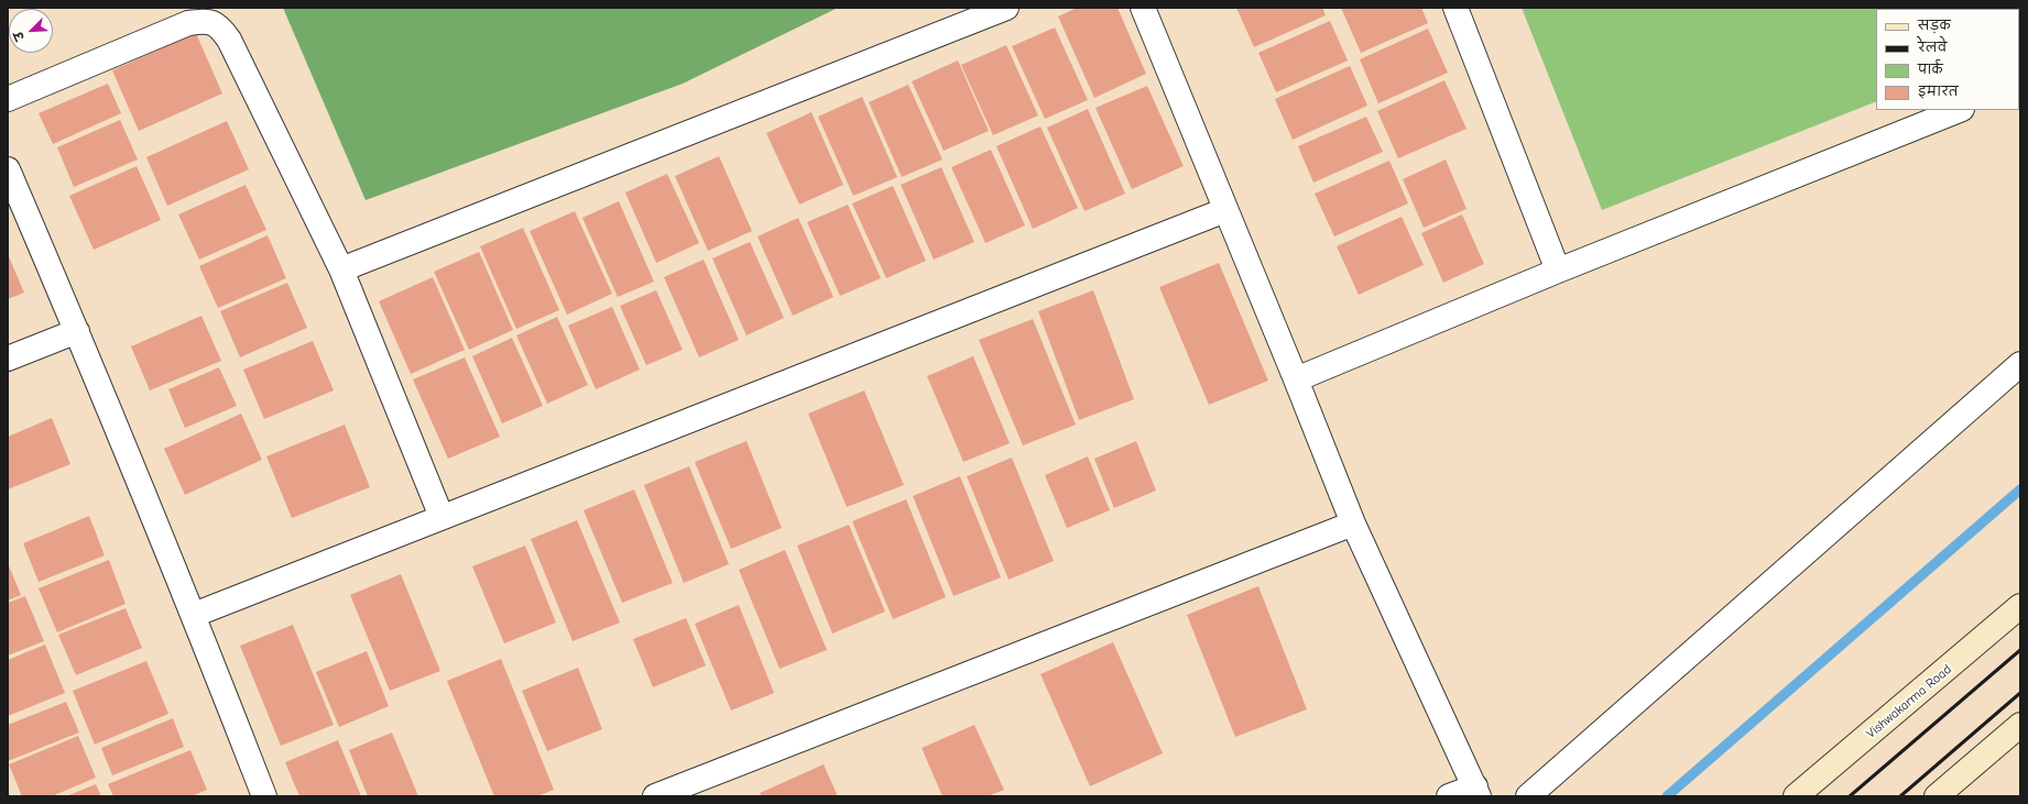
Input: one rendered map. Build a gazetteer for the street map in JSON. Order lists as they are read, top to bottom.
{
  "streets": {
    "main road": ["Vishwakarma Road"]
  },
  "legend": [
    "सड़क",
    "रेलवे",
    "पार्क",
    "इमारत"
  ],
  "north": "bottom left"
}
